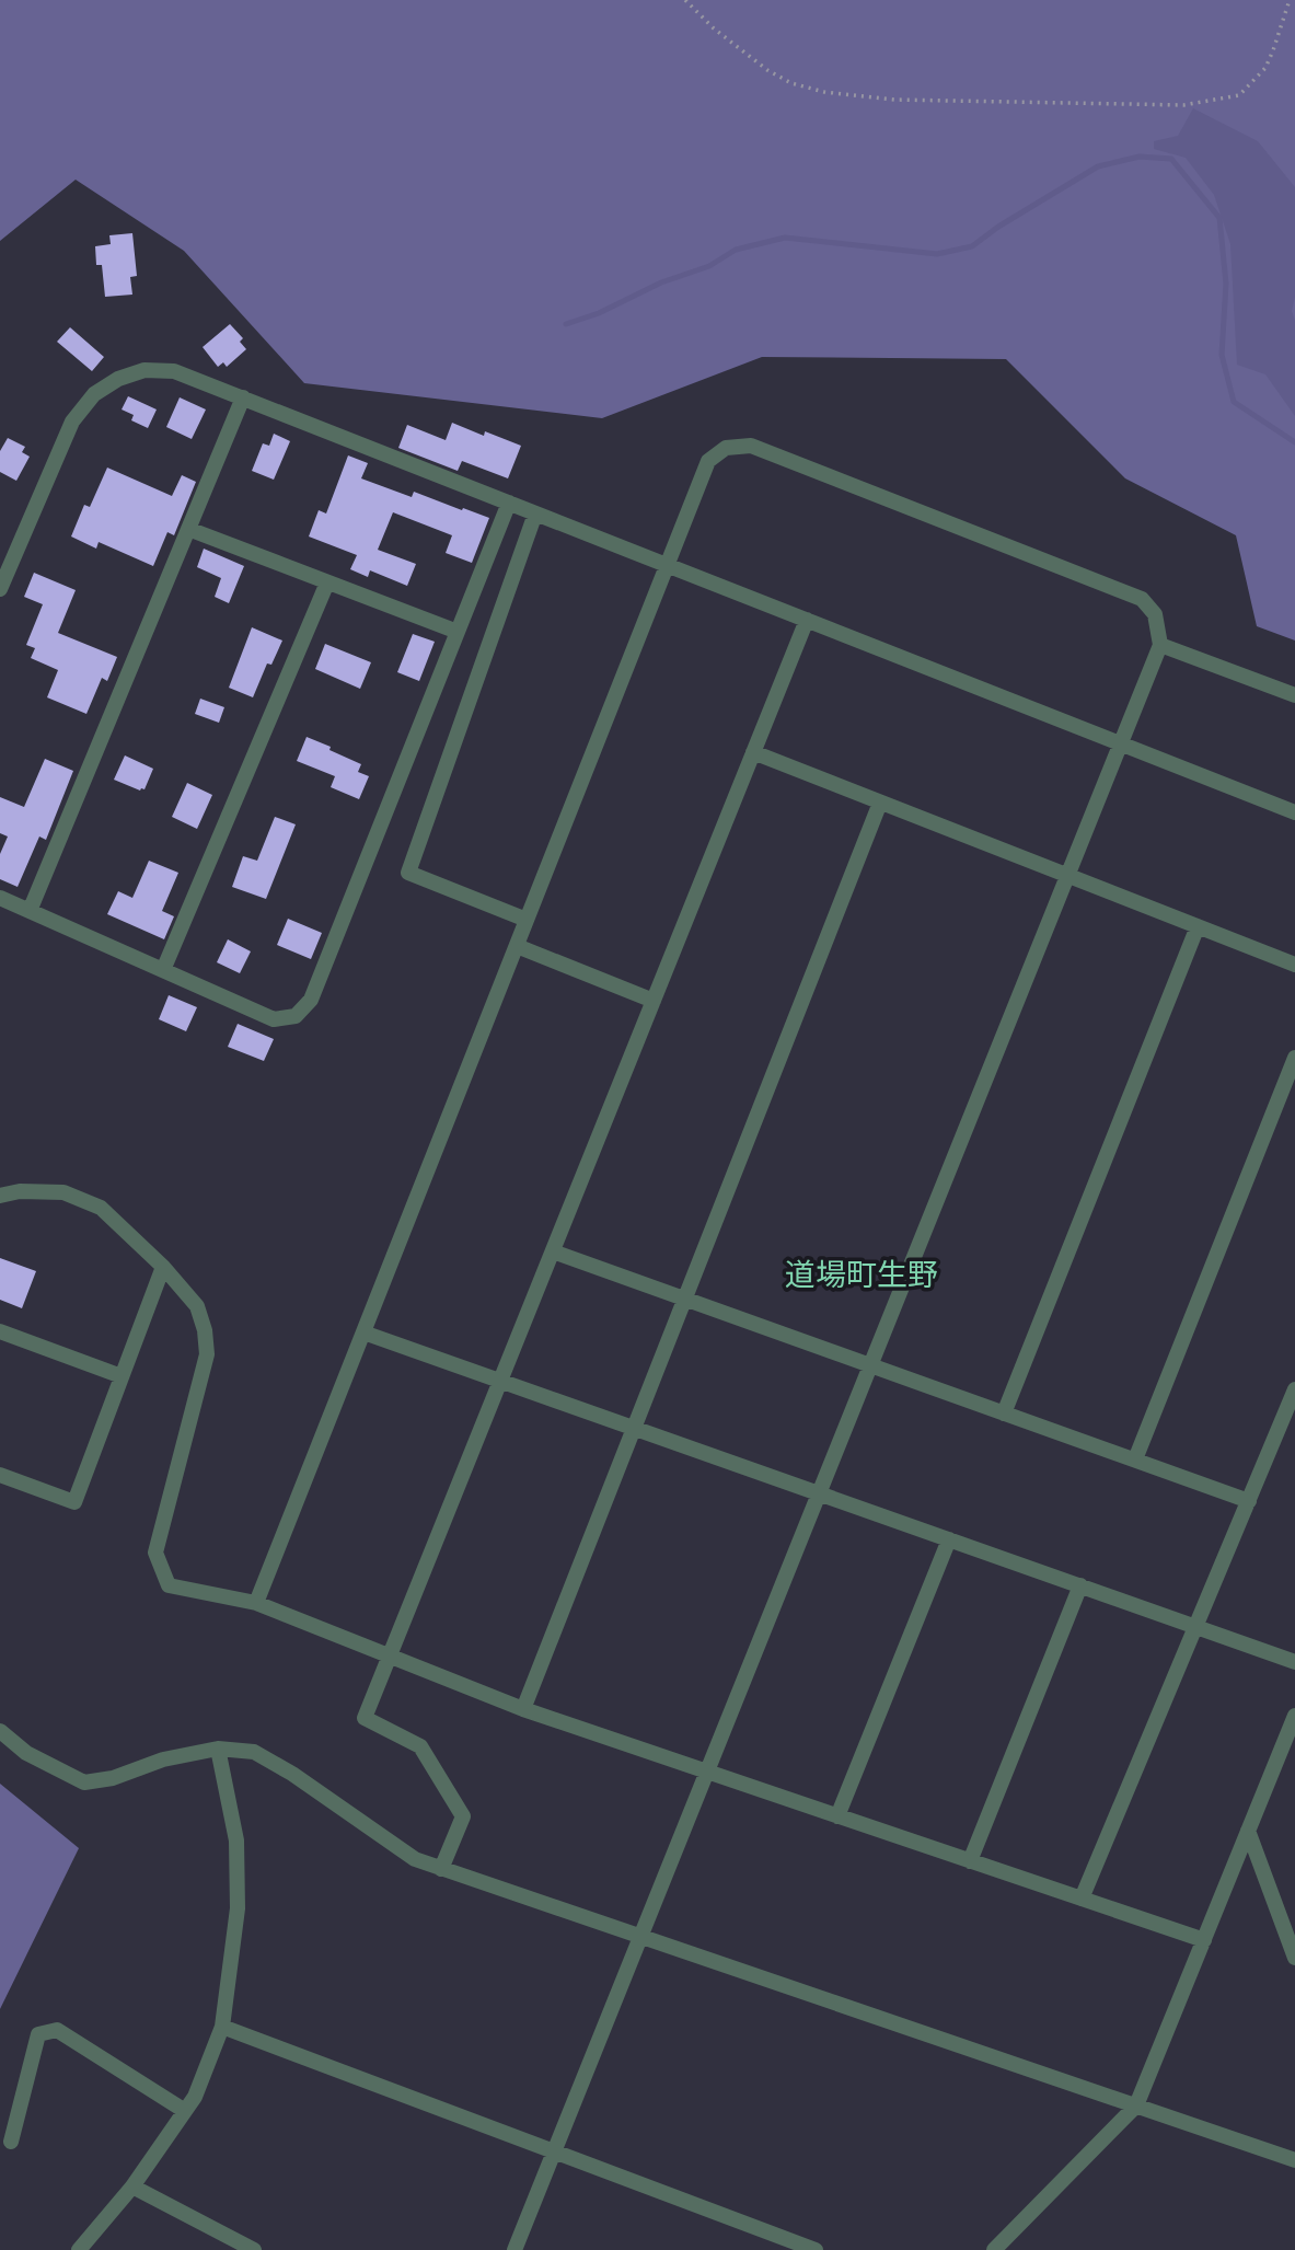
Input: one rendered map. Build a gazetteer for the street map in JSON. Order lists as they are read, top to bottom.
{
  "districts": ["道場町生野"]
}
